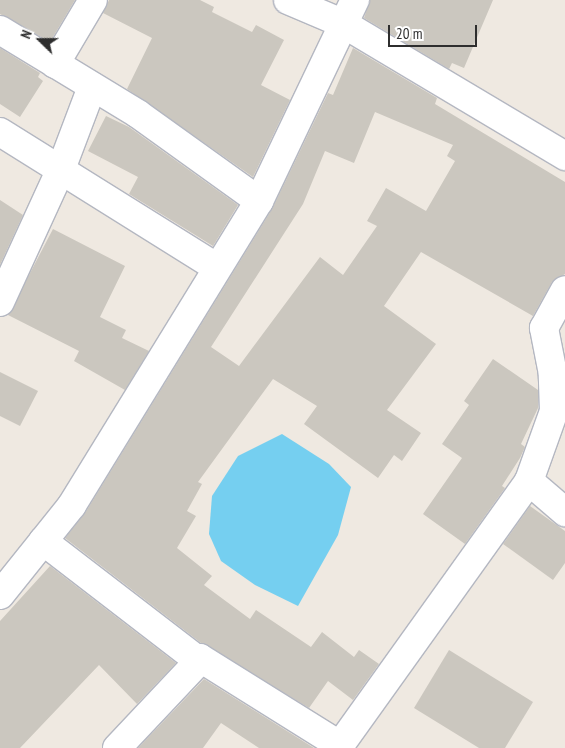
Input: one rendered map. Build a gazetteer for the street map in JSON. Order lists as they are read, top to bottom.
{
  "scale_bar": "20 m",
  "north": "left"
}
